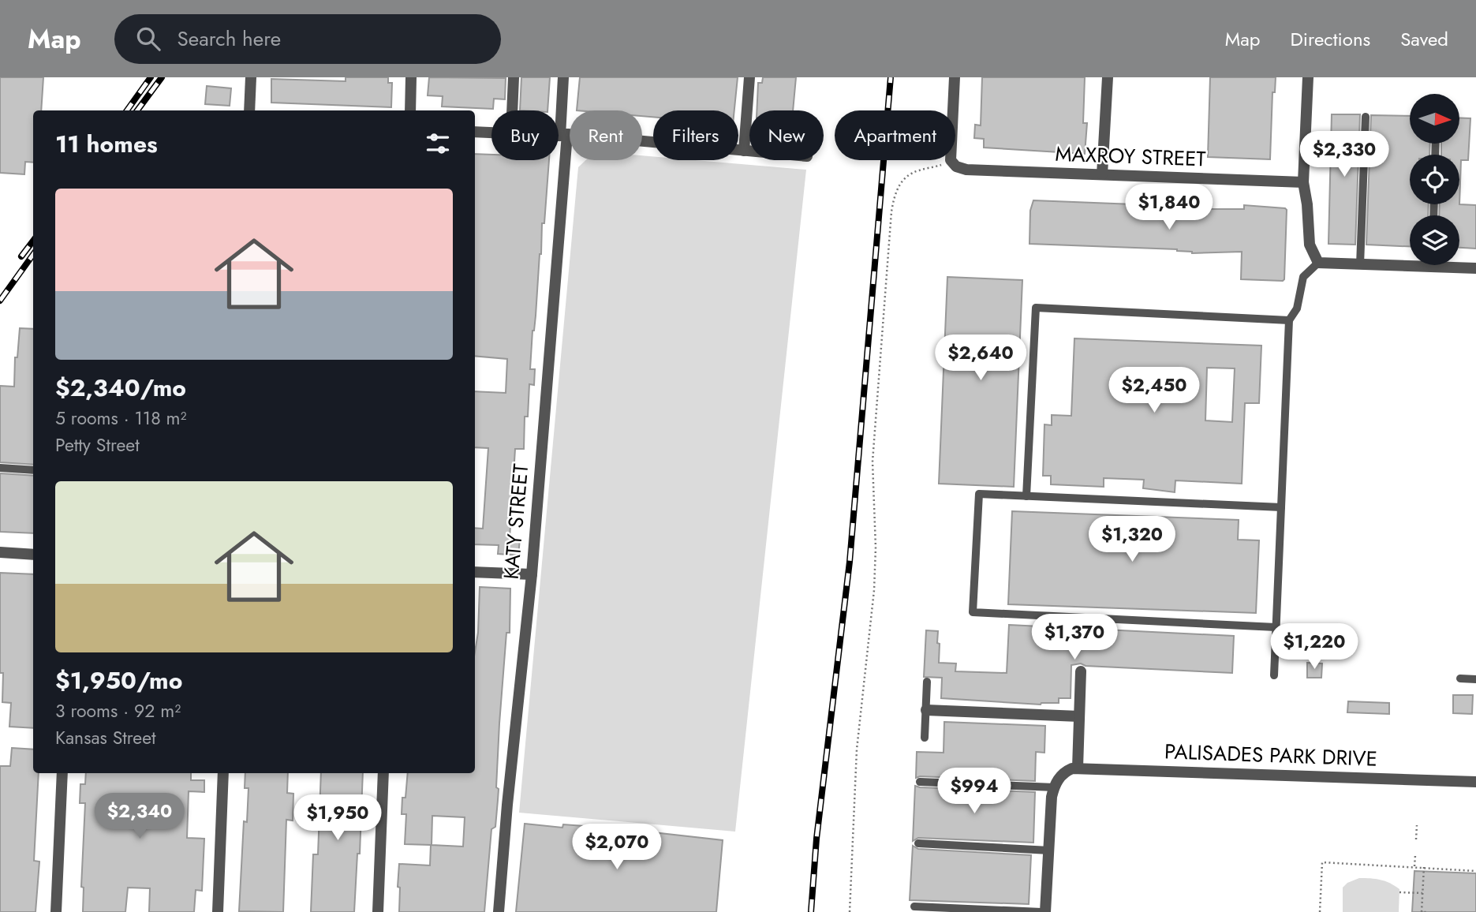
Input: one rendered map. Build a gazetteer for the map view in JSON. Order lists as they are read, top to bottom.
{
  "streets": {
    "street": ["MAXROY STREET", "KATY STREET", "PALISADES PARK DRIVE"]
  },
  "north": "right",
  "page": {
    "header": "Map",
    "search": "Search here",
    "nav": ["Map", "Directions", "Saved"],
    "chip": [
      "Buy",
      "Rent",
      "Filters",
      "New",
      "Apartment"
    ],
    "heading": "11 homes",
    "price": [
      "$2,330",
      "$1,840",
      "$2,640",
      "$2,450",
      "$1,320",
      "$1,370",
      "$1,220",
      "$994",
      "$2,340",
      "$1,950",
      "$2,070"
    ],
    "list": [
      {
        "name": "$2,340/mo",
        "note": "5 rooms · 118 m² · Petty Street"
      },
      {
        "name": "$1,950/mo",
        "note": "3 rooms · 92 m² · Kansas Street"
      }
    ]
  }
}
